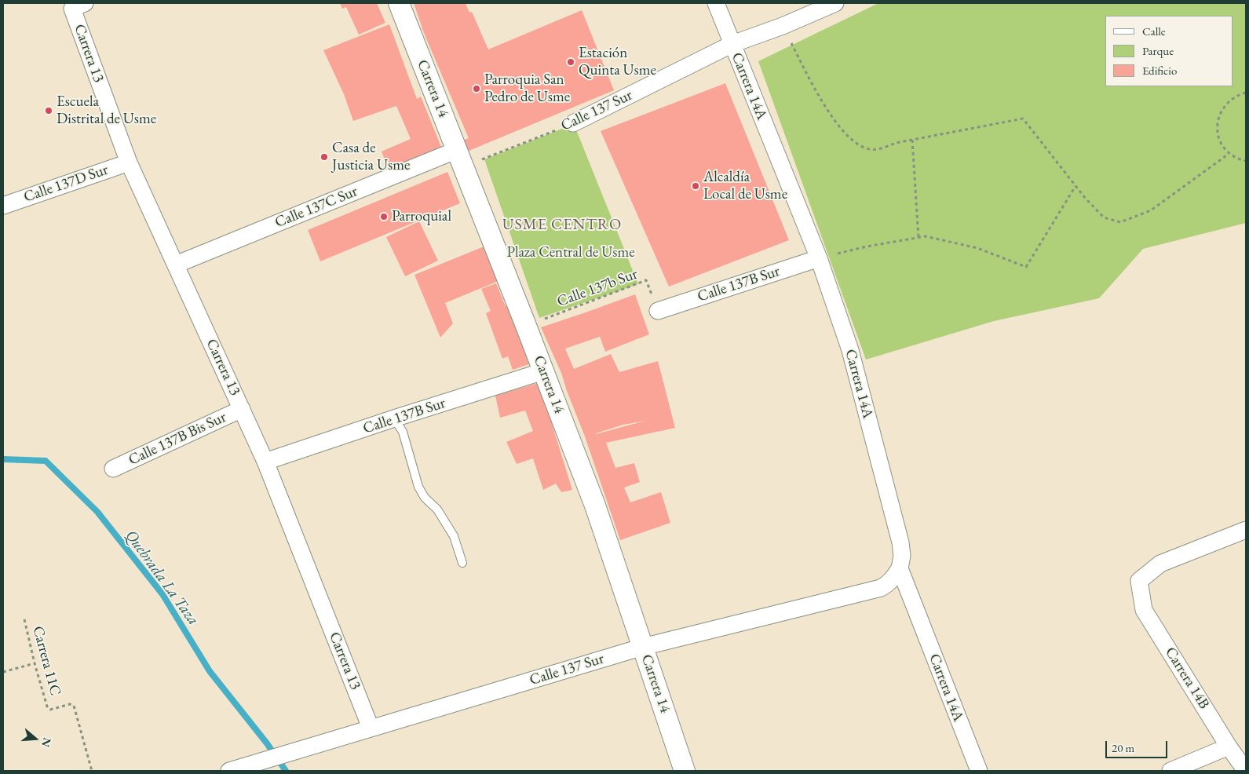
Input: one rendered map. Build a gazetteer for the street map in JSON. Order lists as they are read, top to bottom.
{
  "streets": {
    "street": [
      "Carrera 13",
      "Carrera 14A",
      "Carrera 14",
      "Calle 137 Sur",
      "Calle 137D Sur",
      "Calle 137C Sur",
      "Calle 137B Sur",
      "Calle 137B Bis Sur",
      "Carrera 14B"
    ],
    "path": ["Calle 137b Sur", "Carrera 11C"]
  },
  "crossings": [
    ["Carrera 13", "Calle 137 Sur"],
    ["Carrera 13", "Calle 137D Sur"],
    ["Carrera 13", "Calle 137C Sur"],
    ["Carrera 13", "Calle 137B Sur"],
    ["Carrera 13", "Calle 137B Bis Sur"],
    ["Carrera 14A", "Calle 137 Sur"],
    ["Carrera 14A", "Calle 137B Sur"],
    ["Carrera 14", "Calle 137 Sur"],
    ["Carrera 14", "Calle 137C Sur"],
    ["Carrera 14", "Calle 137B Sur"],
    ["Carrera 14", "Calle 137b Sur"],
    ["Calle 137 Sur", "Calle 137C Sur"],
    ["Calle 137B Sur", "Calle 137b Sur"]
  ],
  "districts": ["USME CENTRO"],
  "water": ["Quebrada La Taza"],
  "parks": ["Plaza Central de Usme"],
  "places": [
    "Estación Quinta Usme",
    "Parroquia San Pedro de Usme",
    "Escuela Distrital de Usme",
    "Casa de Justicia Usme",
    "Alcaldía Local de Usme",
    "Parroquial"
  ],
  "legend": ["Calle", "Parque", "Edificio"],
  "scale_bar": "20 m",
  "north": "right"
}
